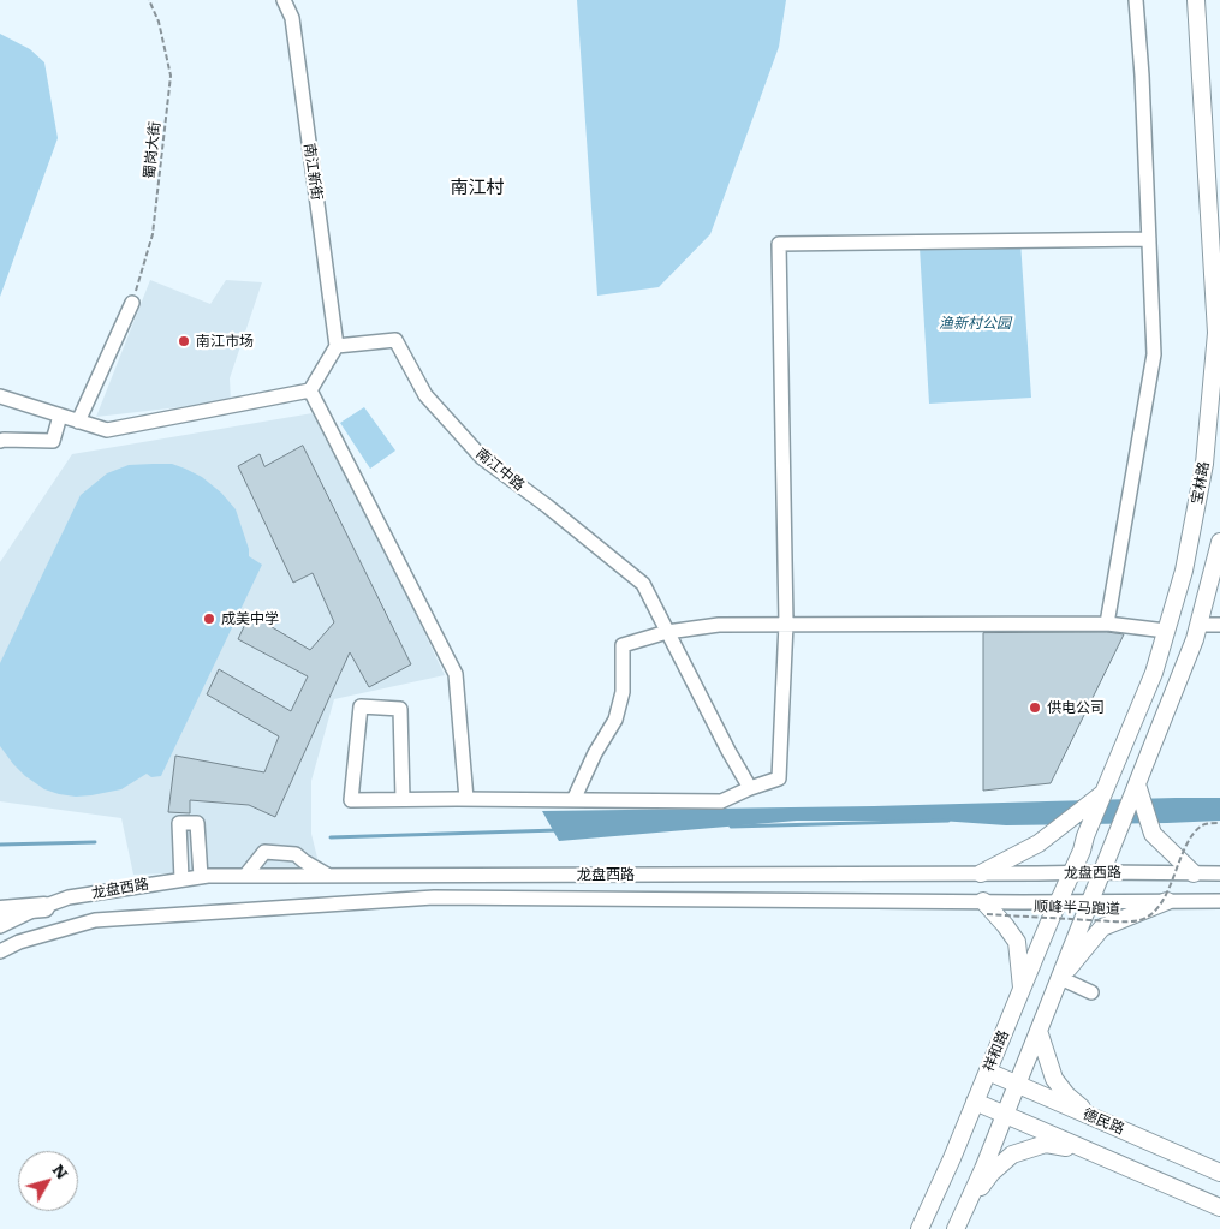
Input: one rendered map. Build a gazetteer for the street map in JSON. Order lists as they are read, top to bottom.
{
  "streets": {
    "main road": ["宝林路", "祥和路", "德民路"],
    "street": ["南江新街", "南江中路", "龙盘西路"],
    "path": ["蜀岗大街", "顺峰半马跑道"]
  },
  "crossings": [
    ["南江新街", "南江中路"],
    ["宝林路", "龙盘西路"],
    ["宝林路", "祥和路"],
    ["龙盘西路", "顺峰半马跑道"],
    ["龙盘西路", "祥和路"],
    ["祥和路", "德民路"]
  ],
  "districts": ["南江村"],
  "parks": ["渔新村公园"],
  "places": ["南江市场", "成美中学", "供电公司"],
  "north": "top right"
}
